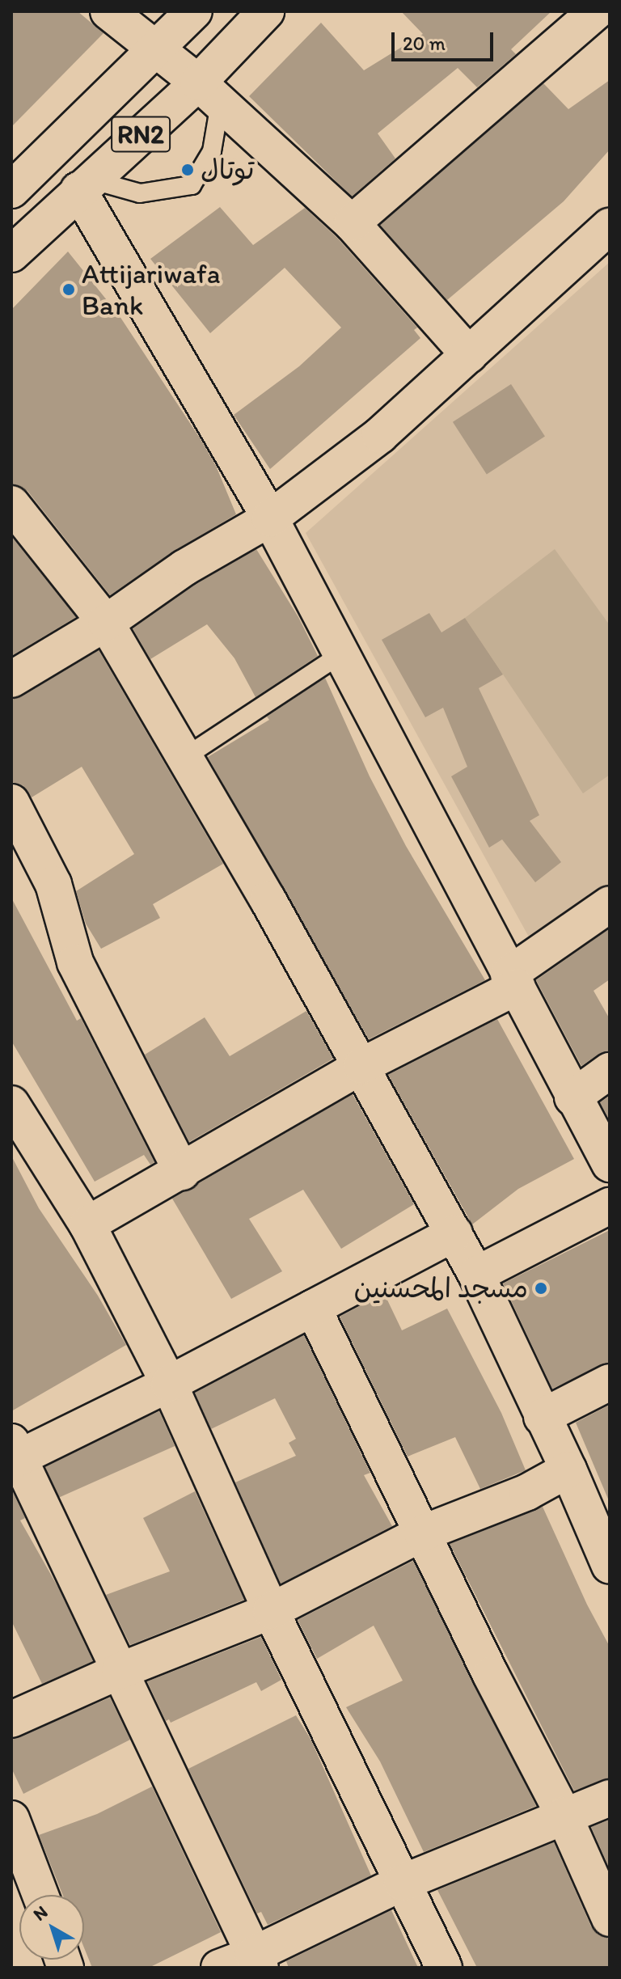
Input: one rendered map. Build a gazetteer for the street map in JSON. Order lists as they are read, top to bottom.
{
  "streets": {
    "street": ["RN2"]
  },
  "places": ["توتال", "Attijariwafa Bank", "مسجد المحسنين"],
  "scale_bar": "20 m",
  "north": "top left"
}
